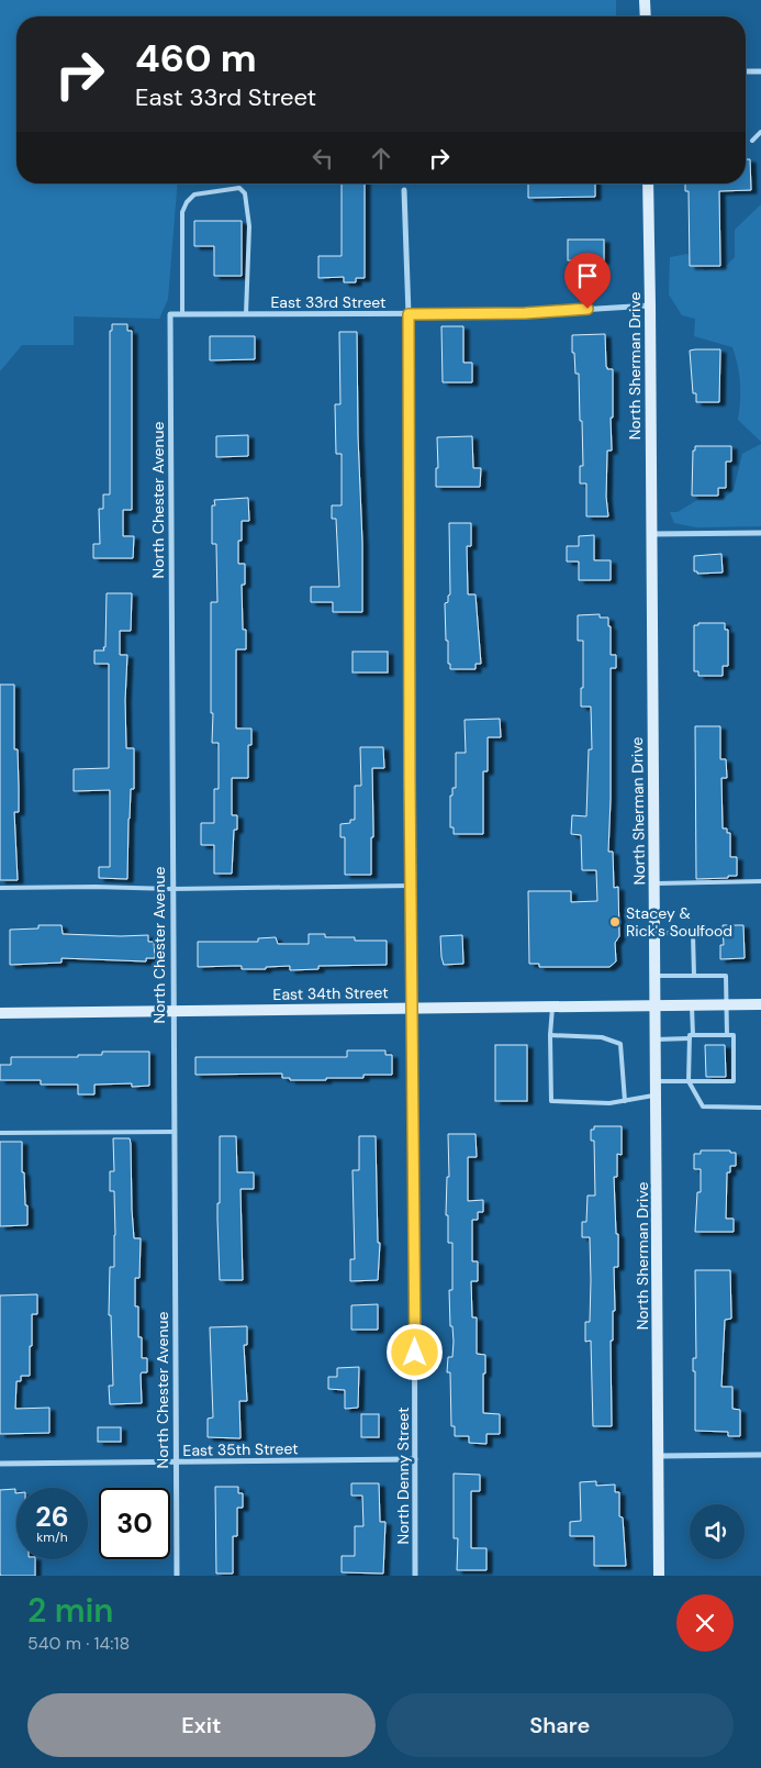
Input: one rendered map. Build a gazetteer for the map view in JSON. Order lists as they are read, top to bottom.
{
  "streets": {
    "main road": ["North Sherman Drive", "East 34th Street"],
    "street": [
      "East 33rd Street",
      "North Chester Avenue",
      "East 35th Street",
      "North Denny Street"
    ]
  },
  "crossings": [
    ["East 33rd Street", "North Sherman Drive"],
    ["East 33rd Street", "North Chester Avenue"],
    ["East 33rd Street", "North Denny Street"],
    ["North Sherman Drive", "East 34th Street"],
    ["North Chester Avenue", "East 34th Street"],
    ["North Chester Avenue", "East 35th Street"],
    ["East 34th Street", "North Denny Street"],
    ["East 35th Street", "North Denny Street"]
  ],
  "places": ["Stacey & Rick's Soulfood"],
  "page": {
    "turn": ["460 m", "East 33rd Street"],
    "speed": "26 km/h",
    "limit": "30",
    "heading": ["2 min", "540 m · 14:18"],
    "buttons": ["Exit", "Share"]
  }
}
